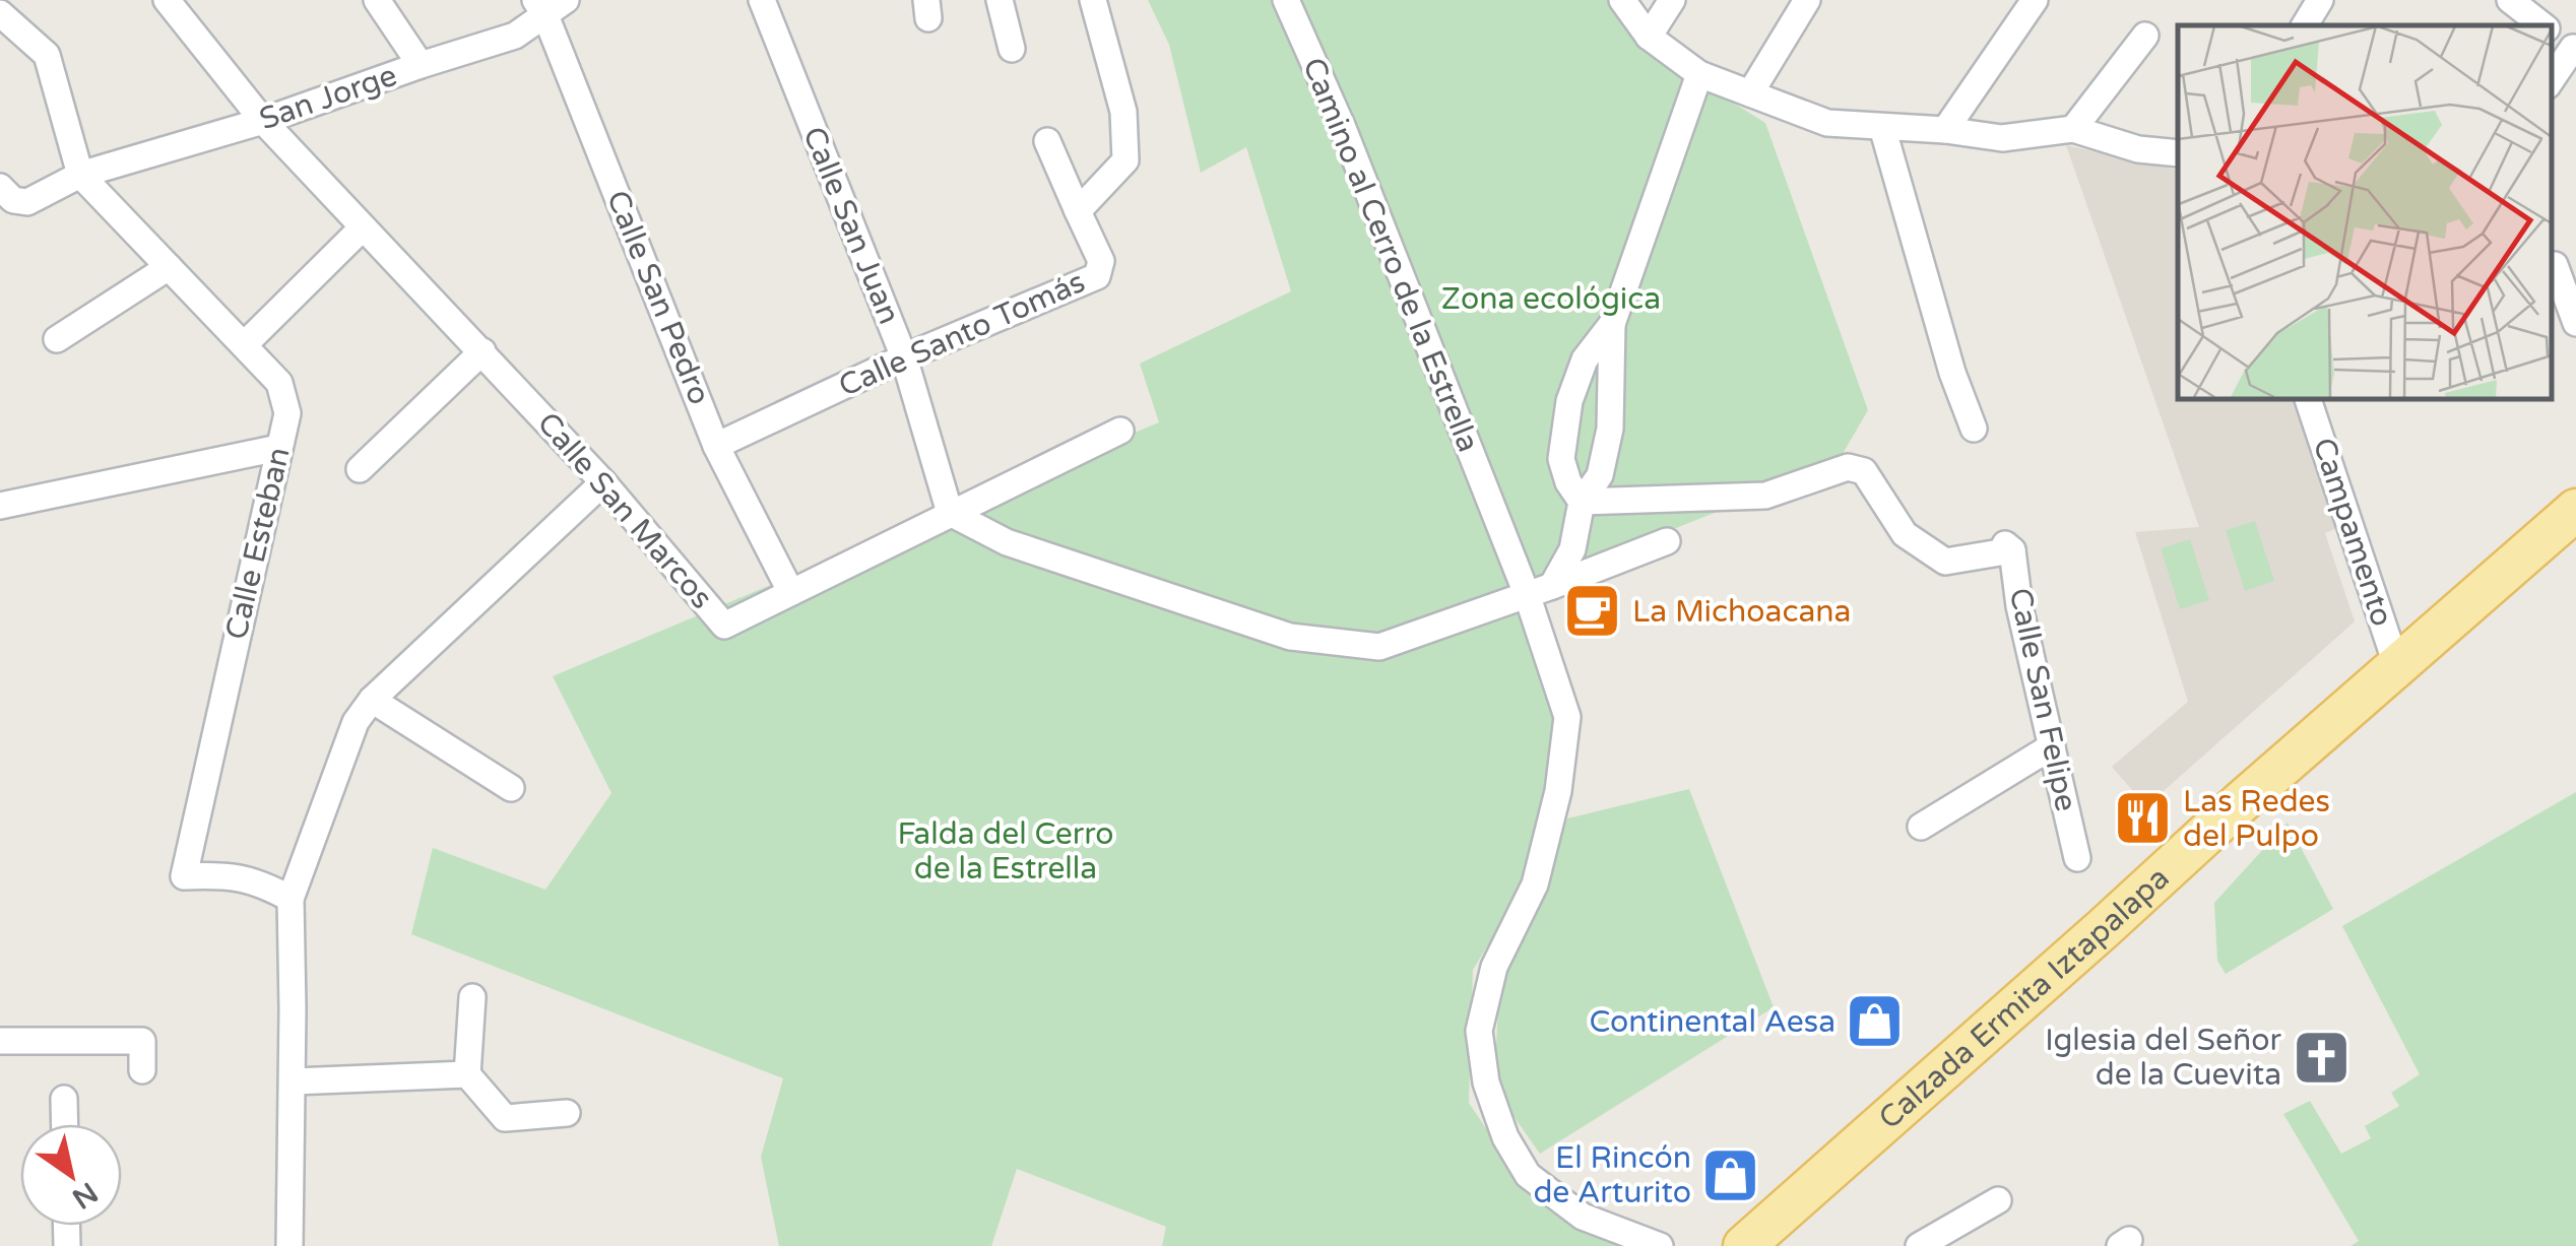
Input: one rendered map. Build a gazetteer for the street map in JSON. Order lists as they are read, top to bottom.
{
  "streets": {
    "main road": ["Calzada Ermita Iztapalapa"],
    "street": [
      "San Jorge",
      "Calle San Juan",
      "Camino al Cerro de la Estrella",
      "Calle San Pedro",
      "Calle Santo Tomás",
      "Calle San Marcos",
      "Campamento",
      "Calle Esteban",
      "Calle San Felipe"
    ]
  },
  "crossings": [
    ["San Jorge", "Calle San Pedro"],
    ["San Jorge", "Calle San Marcos"],
    ["San Jorge", "Calle Esteban"],
    ["Calle San Juan", "Calle Santo Tomás"],
    ["Calle San Juan", "Calle San Marcos"],
    ["Calle San Pedro", "Calle Santo Tomás"],
    ["Calle San Pedro", "Calle San Marcos"],
    ["Campamento", "Calzada Ermita Iztapalapa"]
  ],
  "parks": ["Zona ecológica", "Falda del Cerro de la Estrella"],
  "places": {
    "cafe": ["La Michoacana"],
    "restaurant": ["Las Redes del Pulpo"],
    "shop": ["Continental Aesa", "El Rincón de Arturito"],
    "church": ["Iglesia del Señor de la Cuevita"]
  },
  "north": "bottom right"
}
